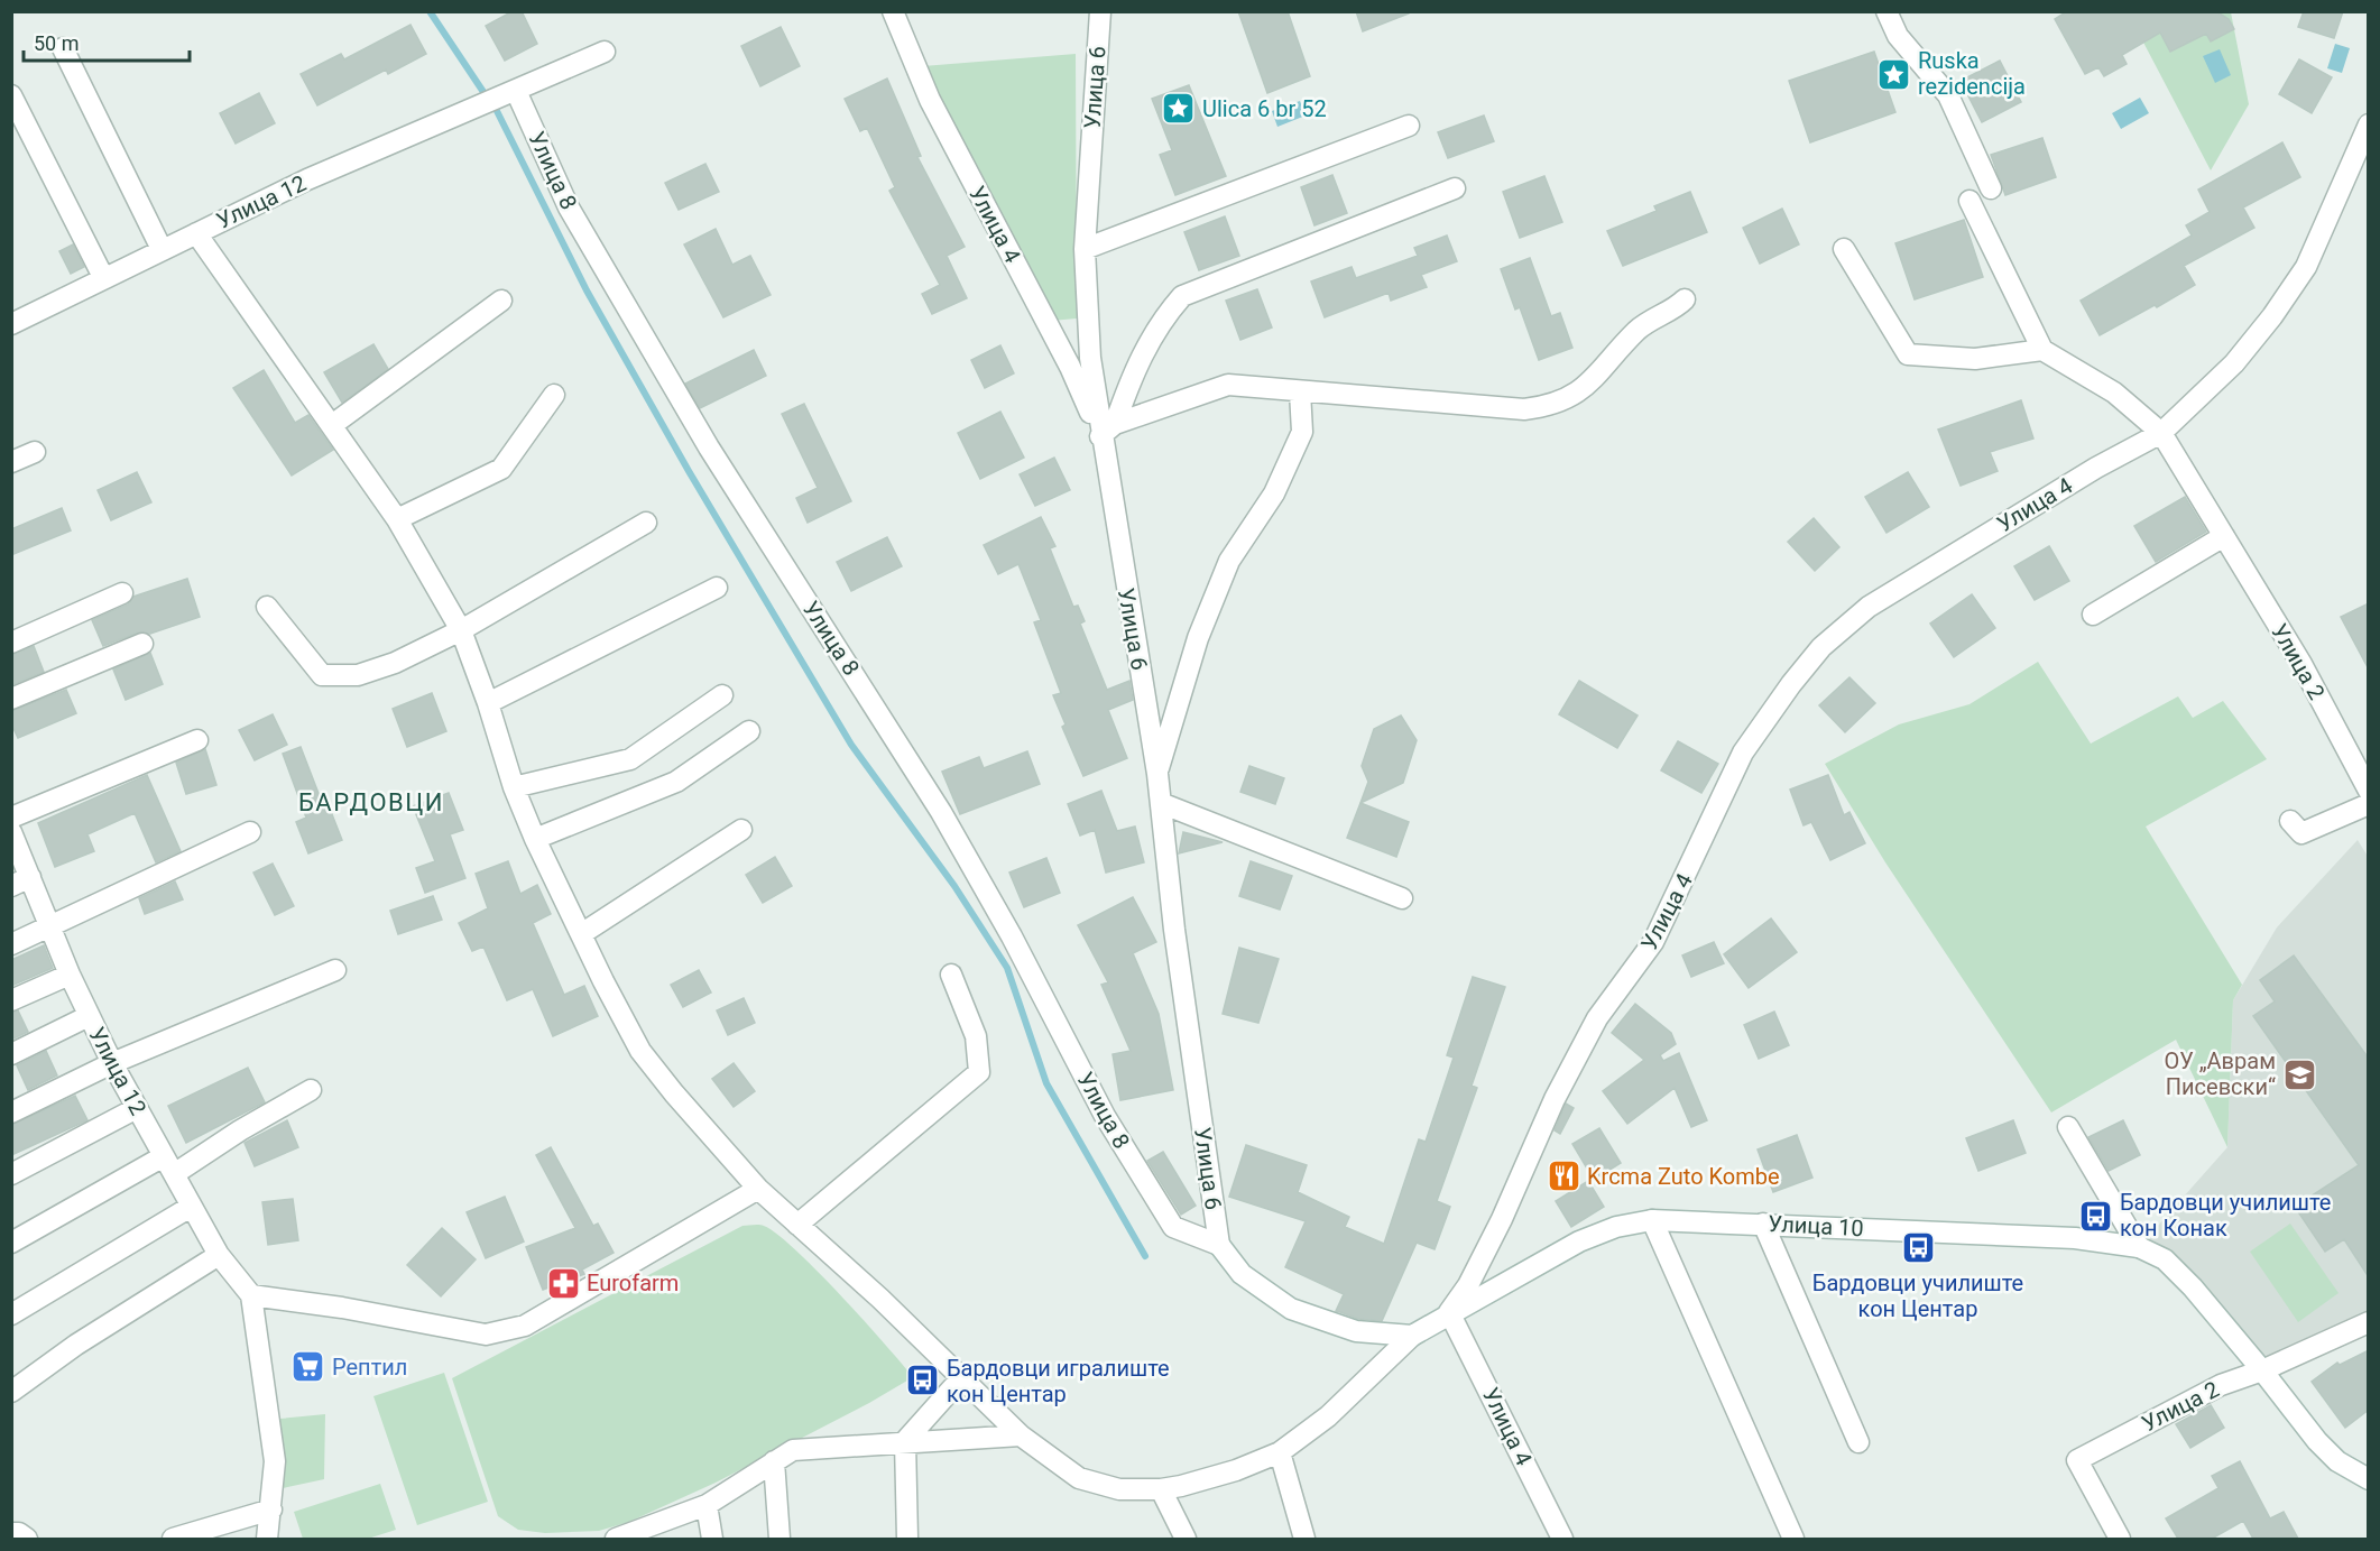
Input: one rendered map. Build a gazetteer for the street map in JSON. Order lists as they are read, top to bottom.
{
  "streets": {
    "street": [
      "Улица 6",
      "Улица 8",
      "Улица 12",
      "Улица 4",
      "Улица 2",
      "Улица 10"
    ]
  },
  "crossings": [
    ["Улица 6", "Улица 8"],
    ["Улица 6", "Улица 4"],
    ["Улица 8", "Улица 12"],
    ["Улица 12", "Улица 10"],
    ["Улица 4", "Улица 2"],
    ["Улица 4", "Улица 10"],
    ["Улица 2", "Улица 10"]
  ],
  "districts": ["БАРДОВЦИ"],
  "places": {
    "place": ["Ruska rezidencija", "Ulica 6 br 52"],
    "school or university": ["ОУ „Аврам Писевски“"],
    "restaurant": ["Krcma Zuto Kombe"],
    "bus stop": ["Бардовци училиште кон Конак", "Бардовци училиште кон Центар", "Бардовци игралиште кон Центар"],
    "pharmacy": ["Eurofarm"],
    "supermarket": ["Рептил"]
  },
  "scale_bar": "50 m"
}
